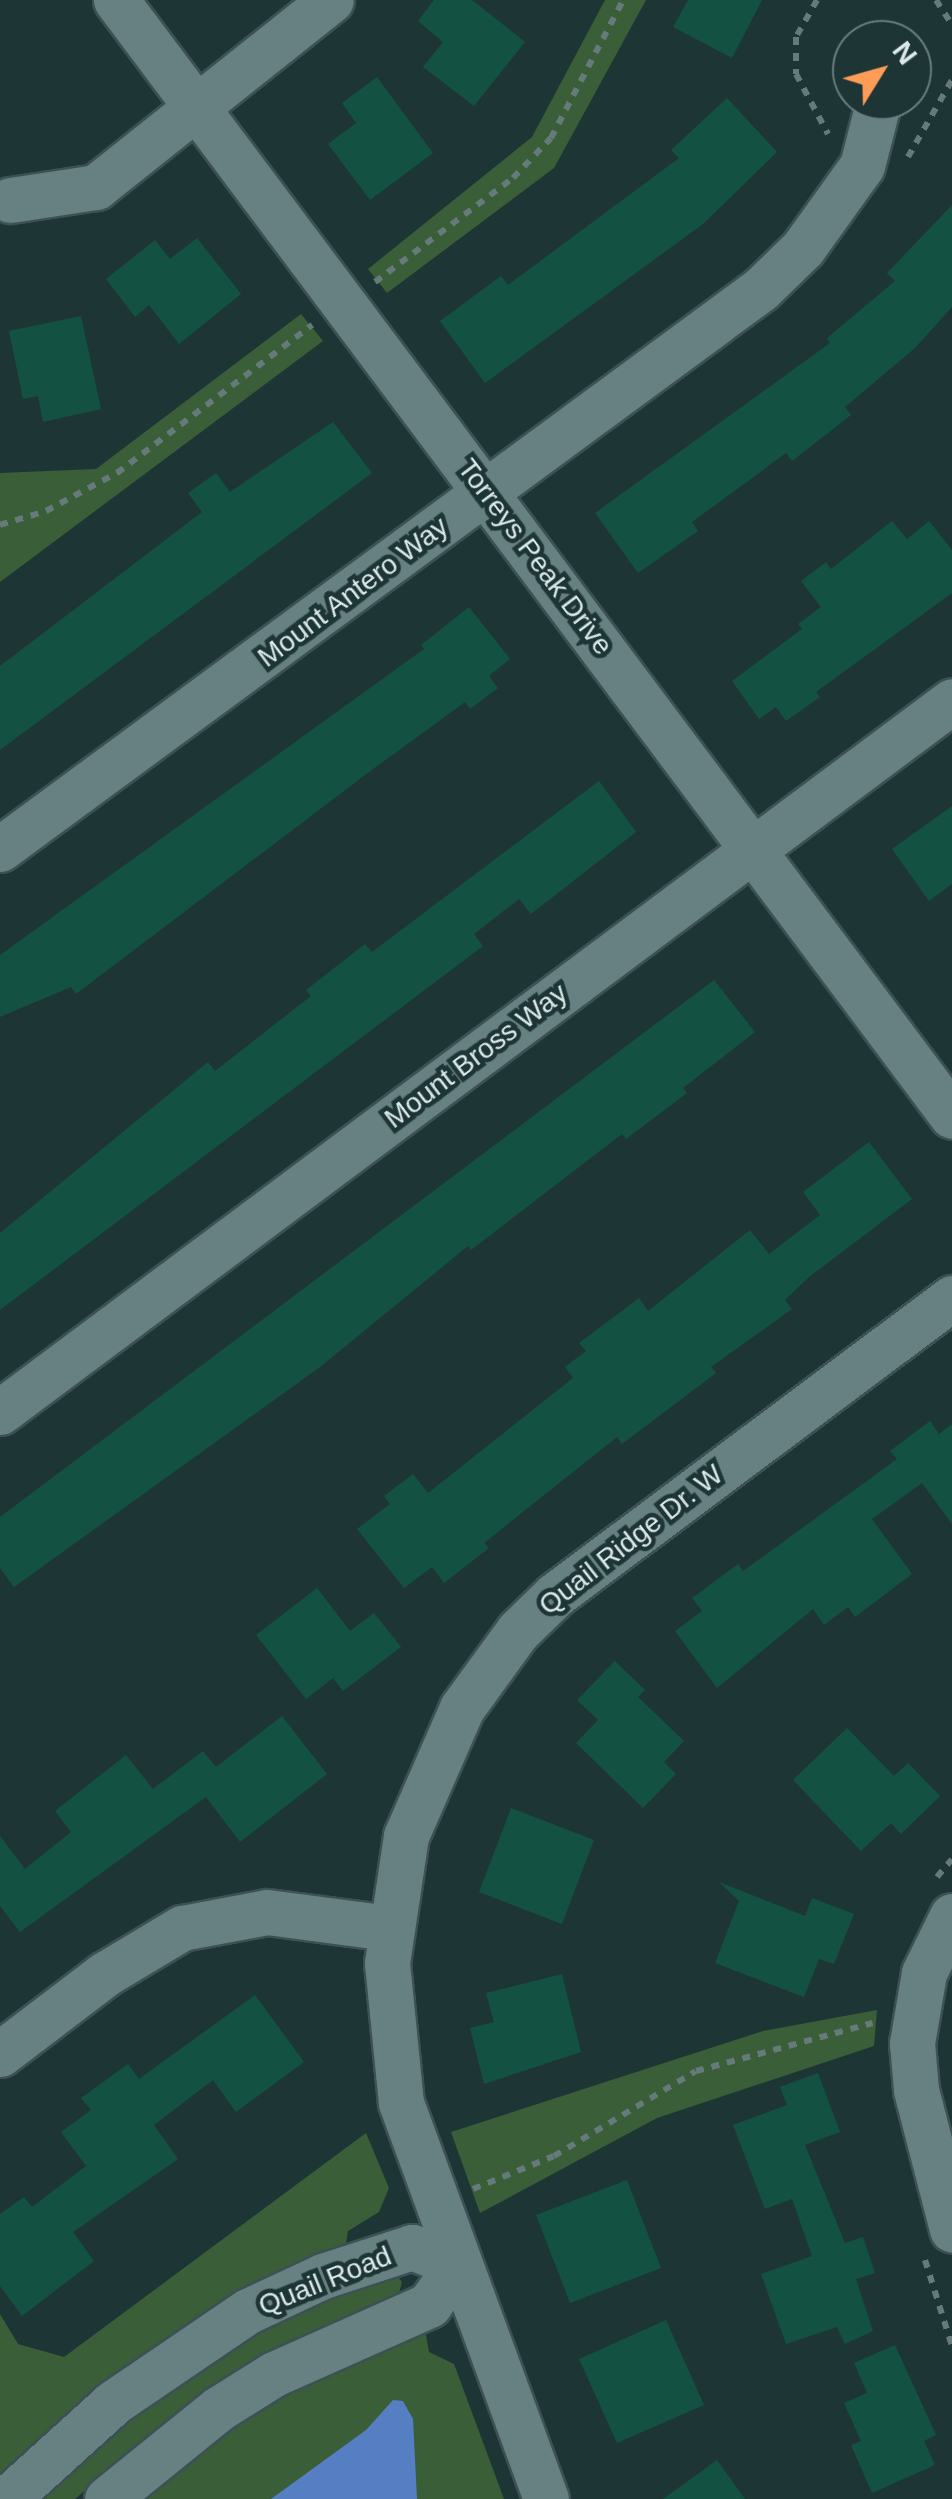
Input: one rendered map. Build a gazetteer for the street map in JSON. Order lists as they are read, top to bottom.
{
  "streets": {
    "street": [
      "Torreys Peak Drive",
      "Mount Antero Way",
      "Mount Bross Way",
      "Quail Ridge Dr. W",
      "Quail Road"
    ]
  },
  "crossings": [
    ["Torreys Peak Drive", "Mount Antero Way"],
    ["Torreys Peak Drive", "Mount Bross Way"],
    ["Quail Ridge Dr. W", "Quail Road"]
  ],
  "north": "top right"
}
